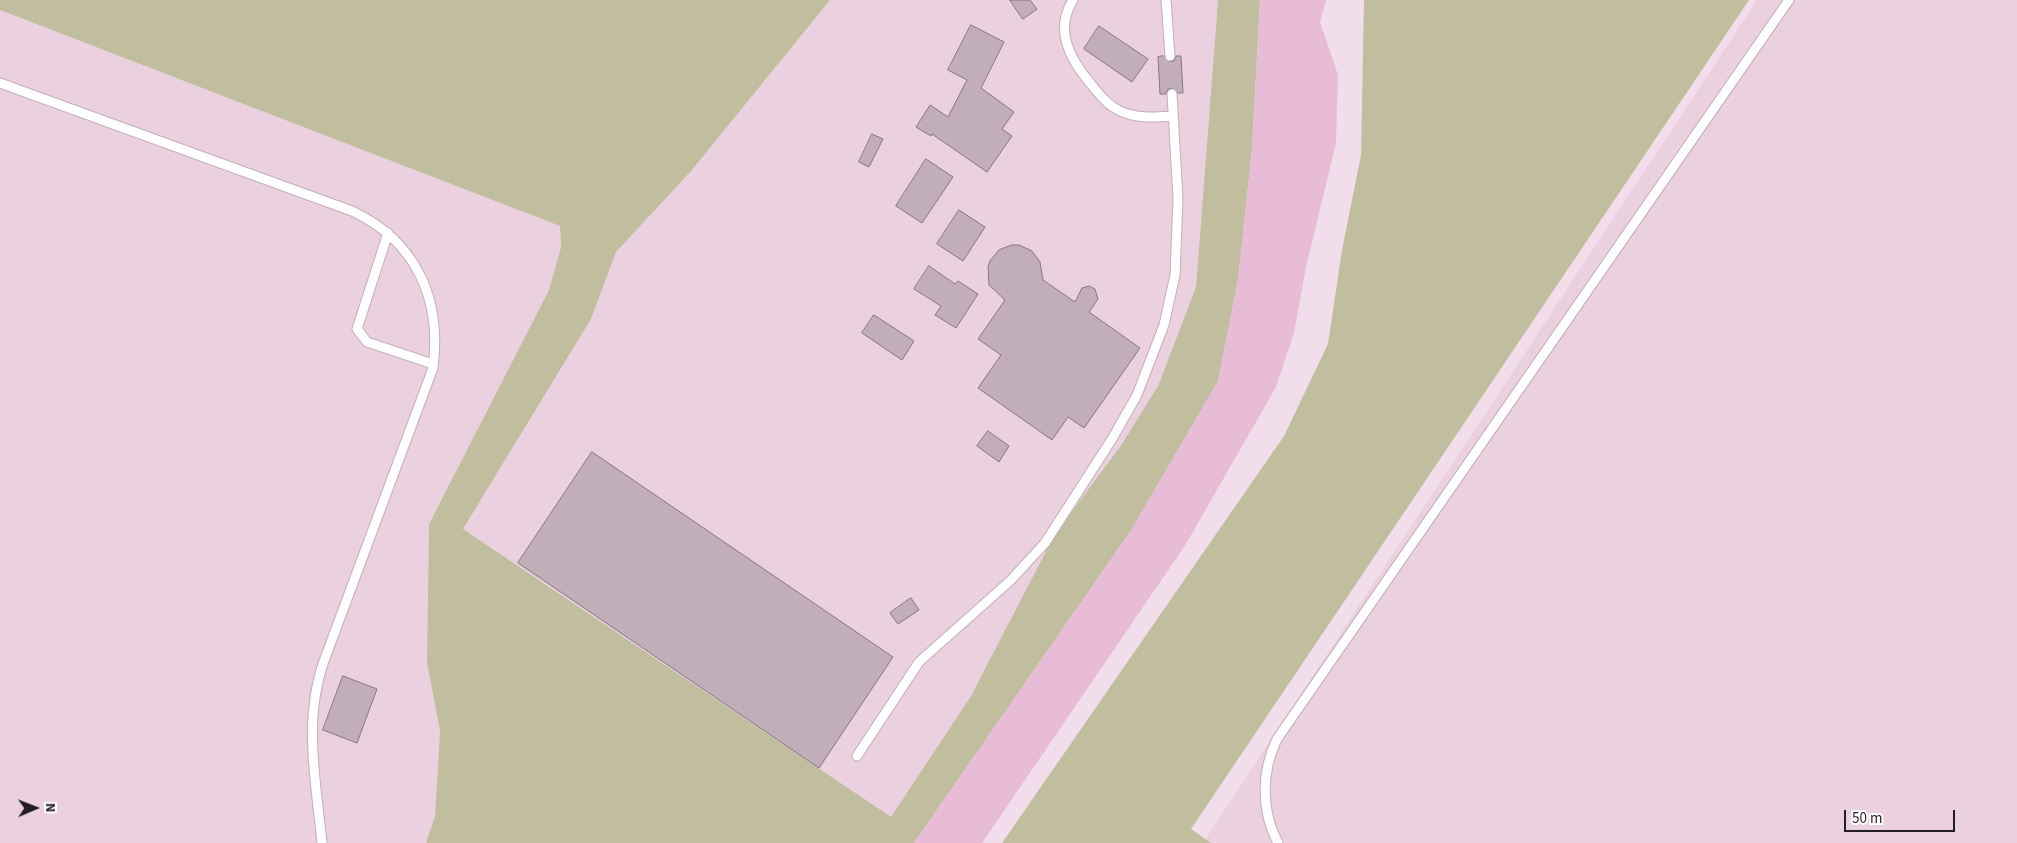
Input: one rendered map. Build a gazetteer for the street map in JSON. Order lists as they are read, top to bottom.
{
  "scale_bar": "50 m",
  "north": "right"
}
